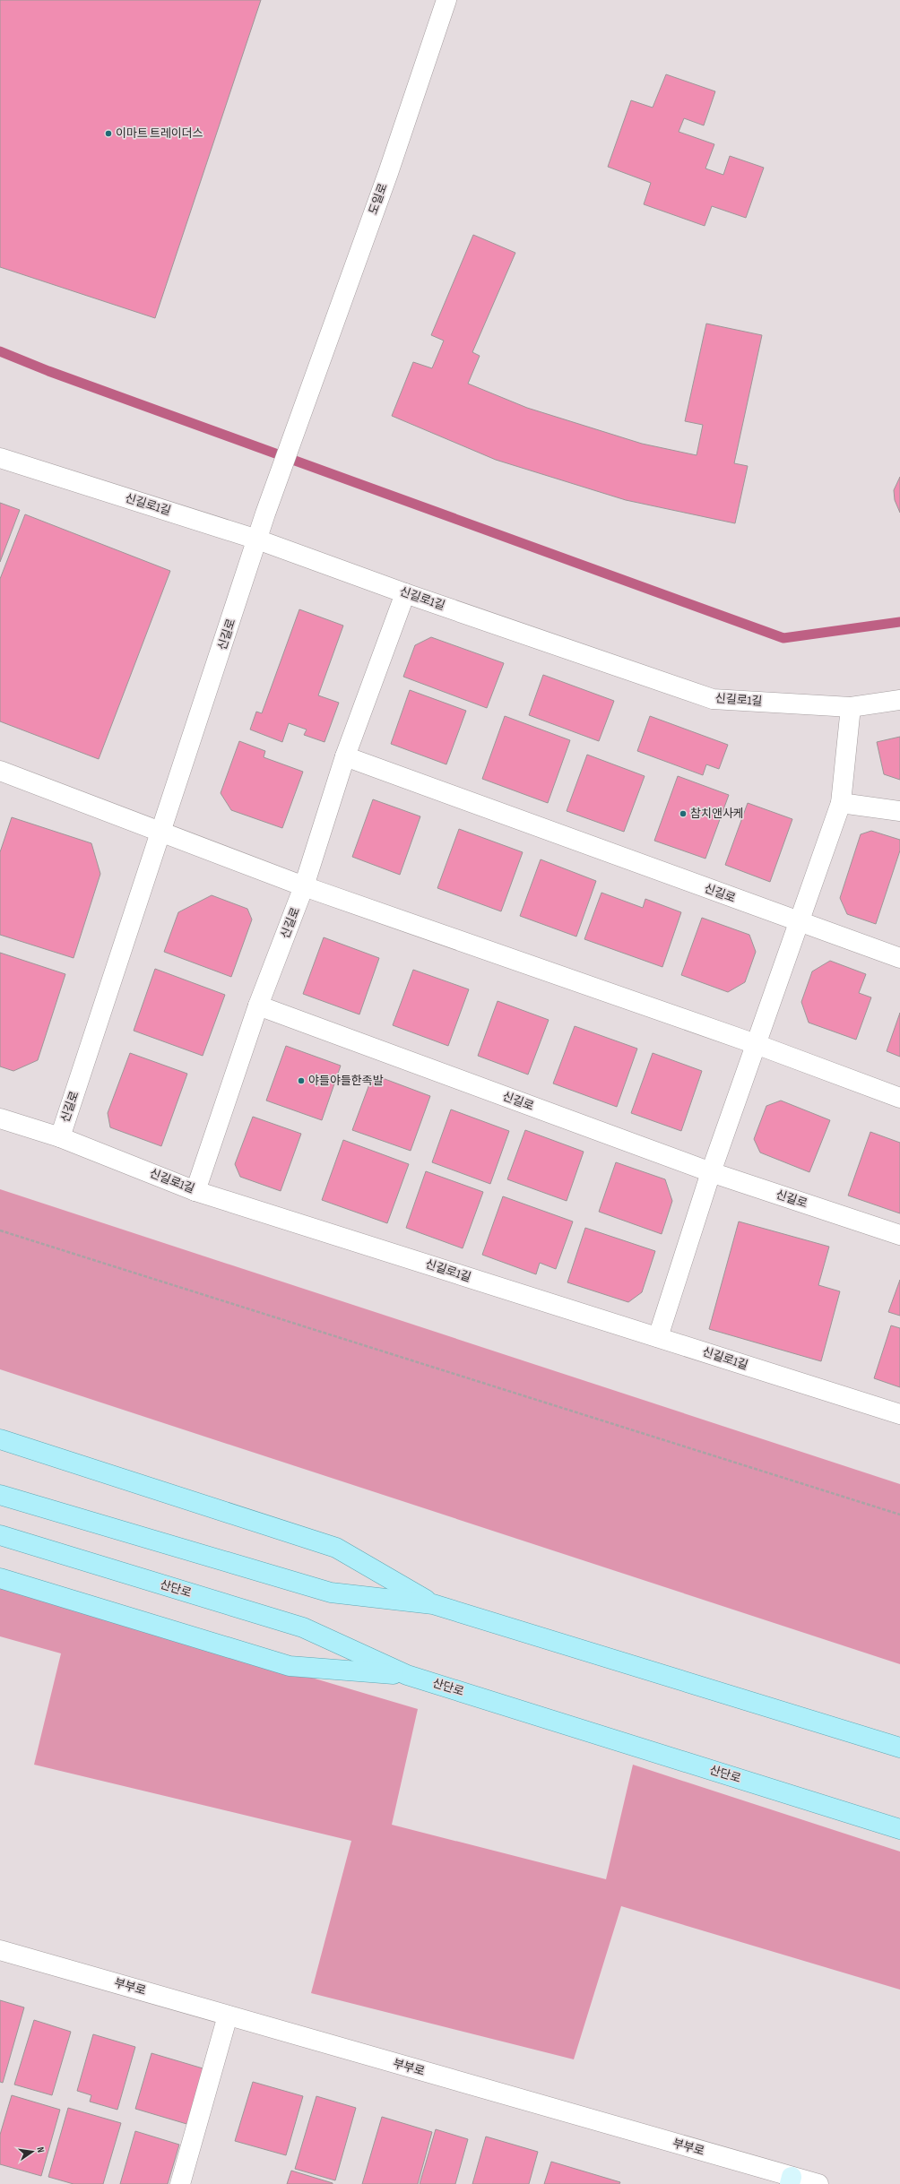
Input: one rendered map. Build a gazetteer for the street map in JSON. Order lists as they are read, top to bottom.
{
  "streets": {
    "main road": ["산단로"],
    "street": [
      "도일로",
      "신길로1길",
      "신길로",
      "부부로"
    ]
  },
  "crossings": [
    ["도일로", "신길로1길"],
    ["도일로", "신길로"],
    ["신길로1길", "신길로"]
  ],
  "places": ["이마트 트레이더스", "참치앤사케", "야들야들한족발"],
  "north": "right"
}
